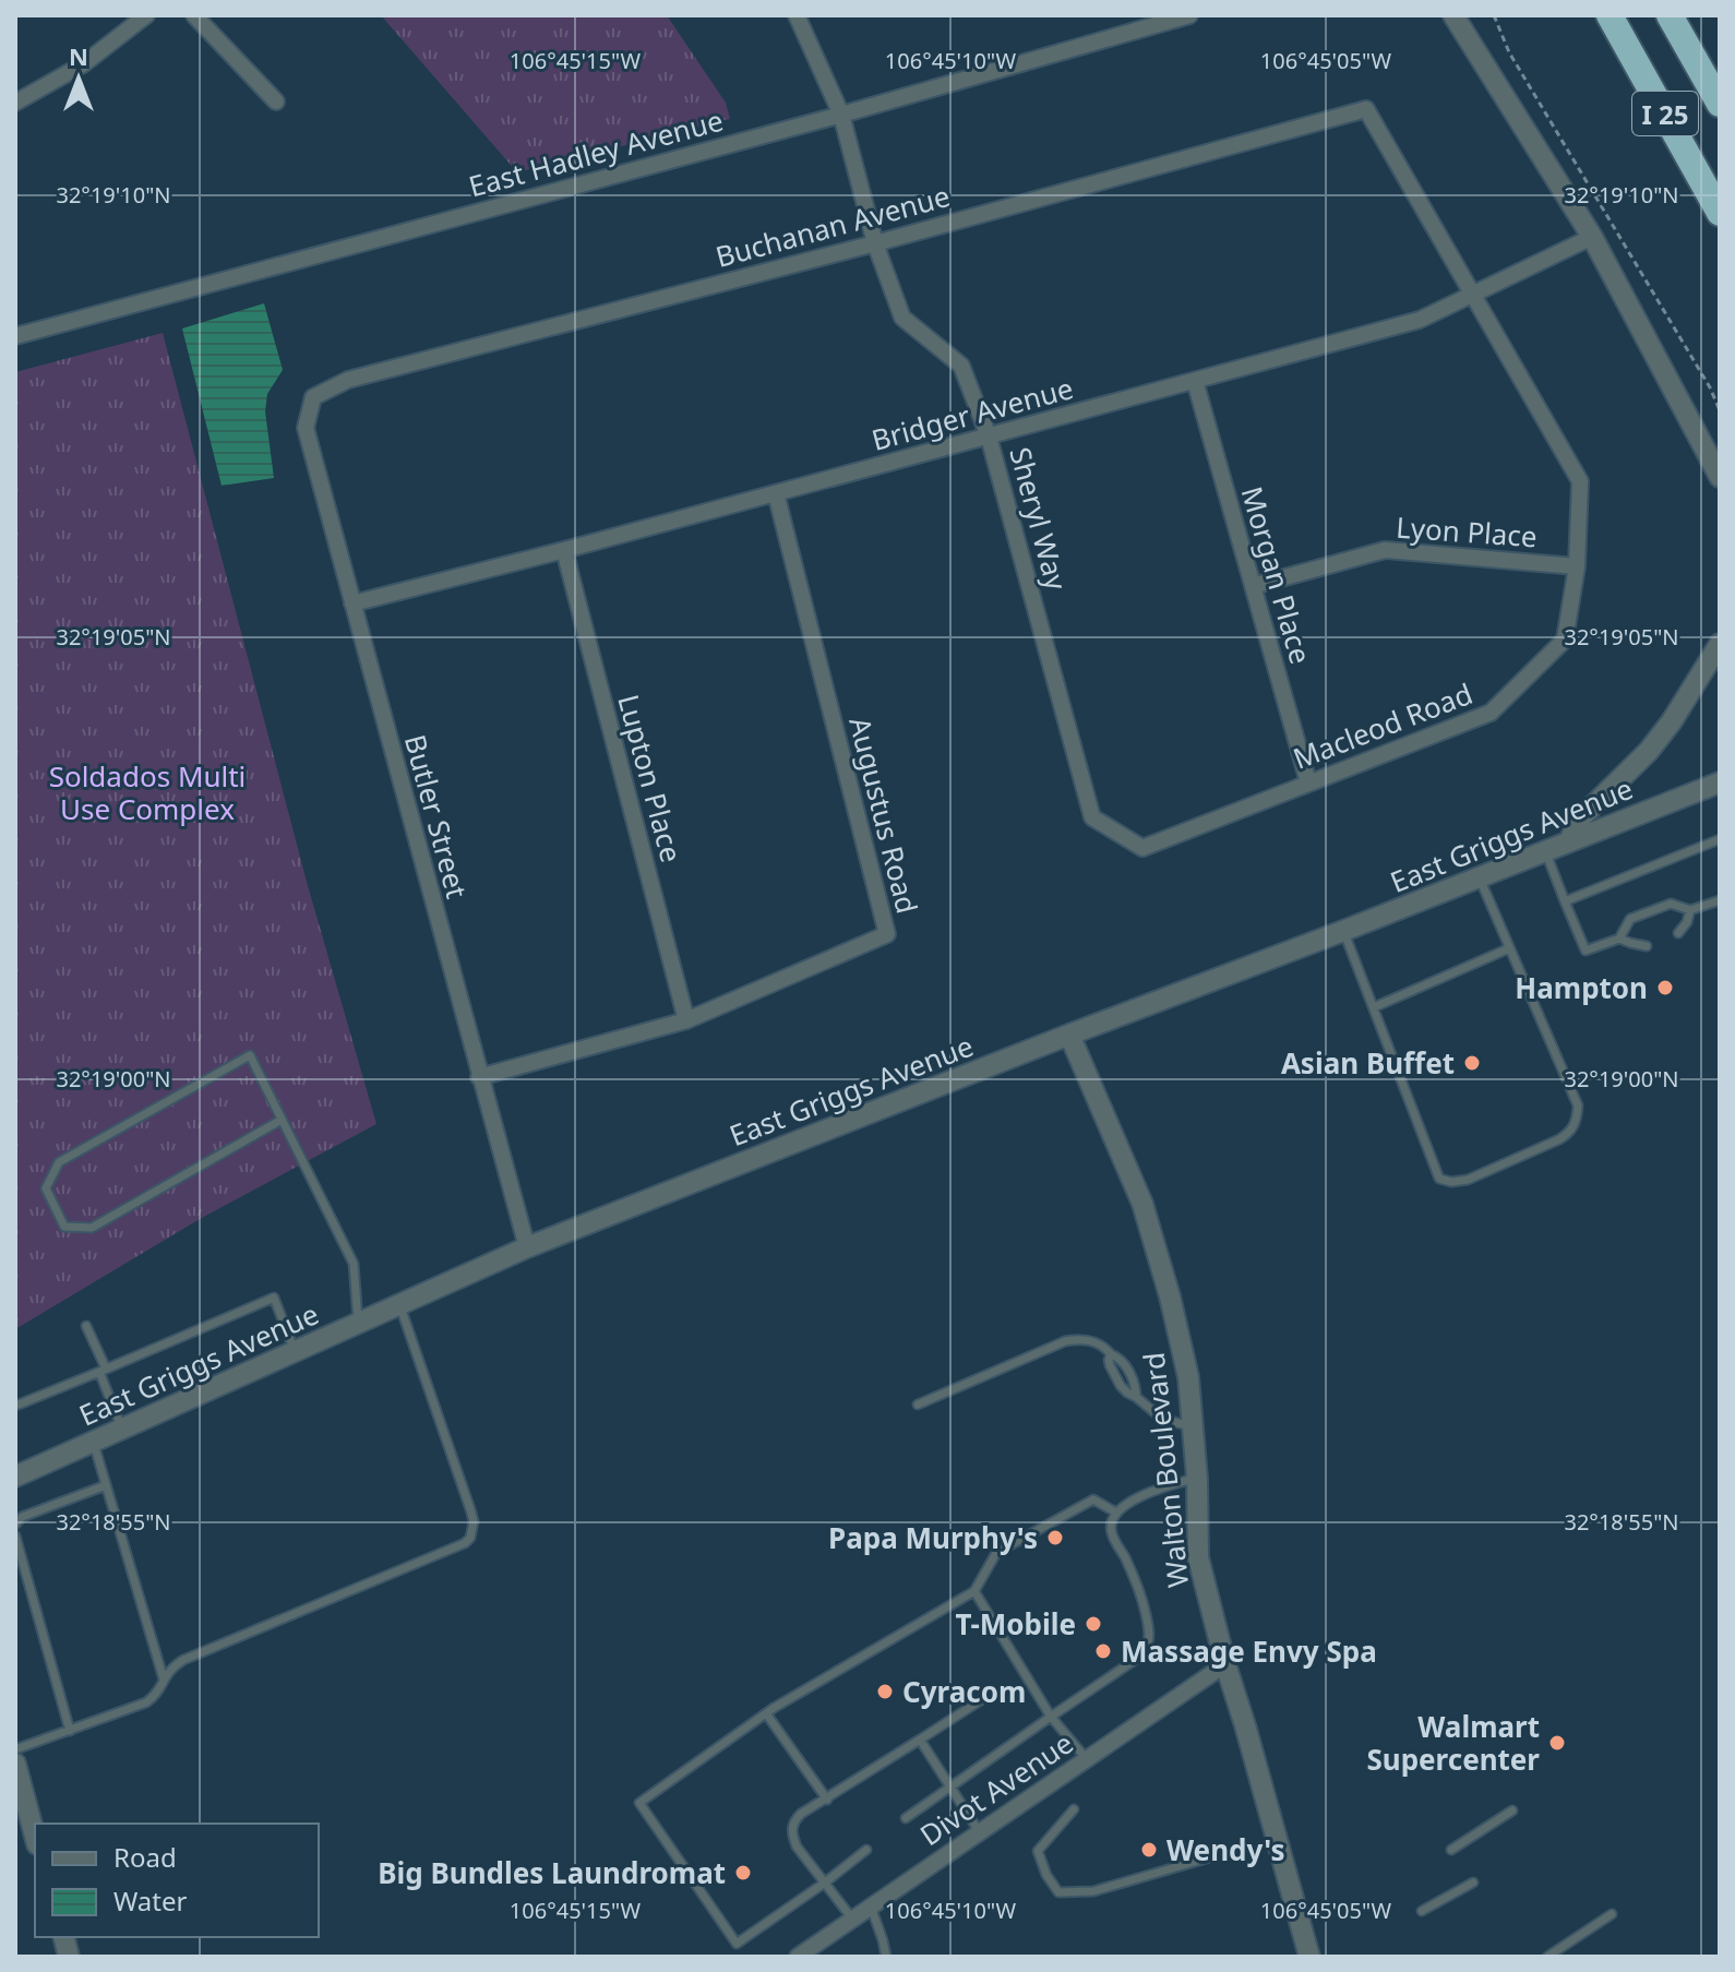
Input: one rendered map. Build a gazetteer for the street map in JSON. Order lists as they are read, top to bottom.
{
  "streets": {
    "highway": ["I 25"],
    "street": [
      "East Hadley Avenue",
      "Buchanan Avenue",
      "Bridger Avenue",
      "Sheryl Way",
      "Lyon Place",
      "Morgan Place",
      "Macleod Road",
      "Lupton Place",
      "Augustus Road",
      "Butler Street",
      "East Griggs Avenue",
      "Walton Boulevard",
      "Divot Avenue"
    ]
  },
  "crossings": [
    ["East Hadley Avenue", "Sheryl Way"],
    ["Buchanan Avenue", "Sheryl Way"],
    ["Buchanan Avenue", "Macleod Road"],
    ["Buchanan Avenue", "Butler Street"],
    ["Bridger Avenue", "Sheryl Way"],
    ["Bridger Avenue", "Morgan Place"],
    ["Bridger Avenue", "Macleod Road"],
    ["Bridger Avenue", "Lupton Place"],
    ["Bridger Avenue", "Augustus Road"],
    ["Bridger Avenue", "Butler Street"],
    ["Sheryl Way", "Macleod Road"],
    ["Lyon Place", "Morgan Place"],
    ["Lyon Place", "Macleod Road"],
    ["Morgan Place", "Macleod Road"],
    ["Lupton Place", "Augustus Road"],
    ["Augustus Road", "Butler Street"],
    ["Butler Street", "East Griggs Avenue"],
    ["East Griggs Avenue", "Walton Boulevard"],
    ["Walton Boulevard", "Divot Avenue"]
  ],
  "parks": ["Soldados Multi Use Complex"],
  "places": [
    "Hampton",
    "Asian Buffet",
    "Papa Murphy's",
    "T-Mobile",
    "Massage Envy Spa",
    "Cyracom",
    "Walmart Supercenter",
    "Wendy's",
    "Big Bundles Laundromat"
  ],
  "legend": ["Road", "Water"],
  "north": "top",
  "coordinates": [
    "106°45'15\"W",
    "106°45'10\"W",
    "106°45'05\"W",
    "32°19'10\"N",
    "32°19'05\"N",
    "32°19'00\"N",
    "32°18'55\"N"
  ]
}
